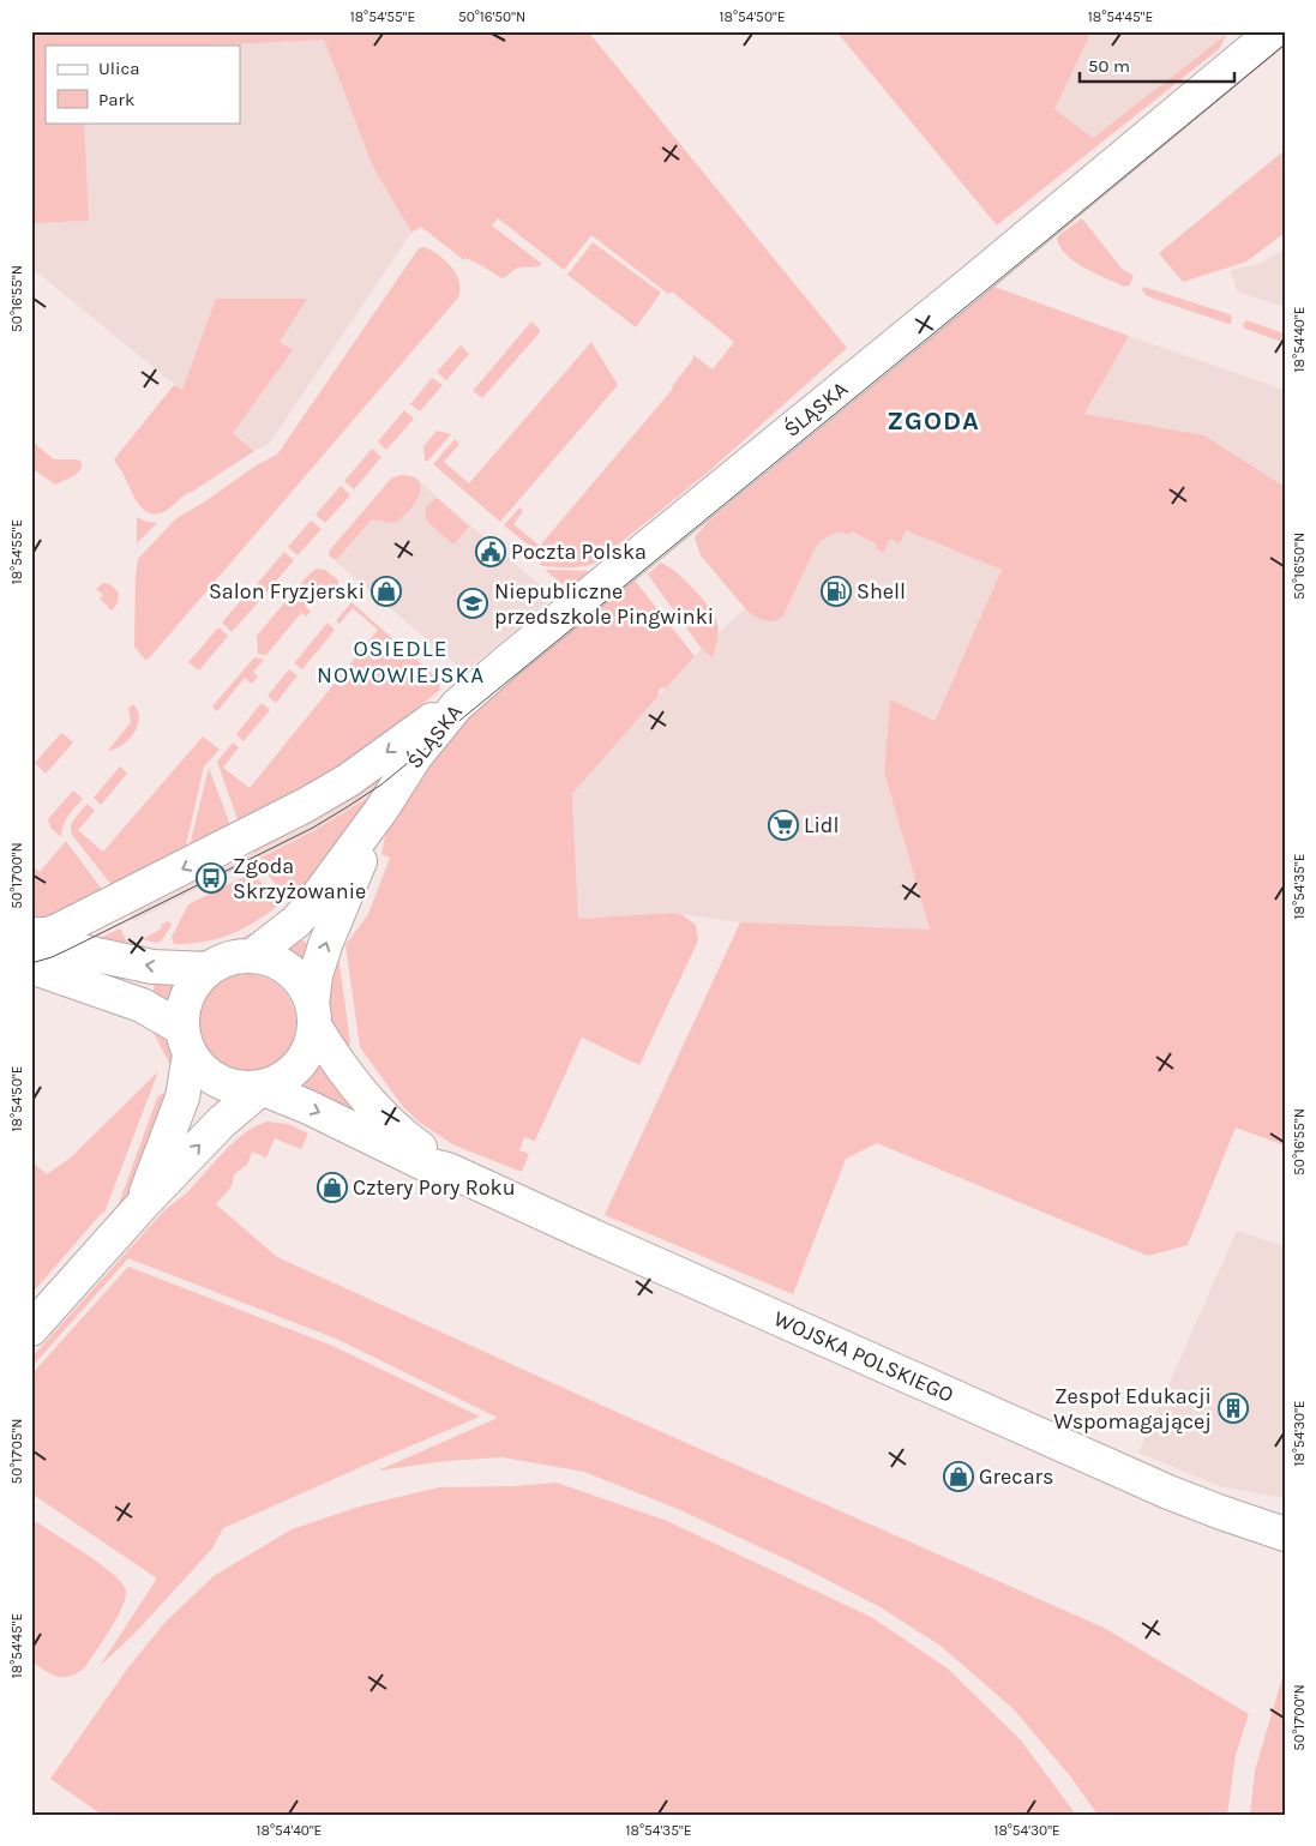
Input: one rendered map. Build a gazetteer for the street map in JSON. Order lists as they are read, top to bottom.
{
  "streets": {
    "street": ["ŚLĄSKA", "WOJSKA POLSKIEGO"]
  },
  "crossings": [
    ["ŚLĄSKA", "WOJSKA POLSKIEGO"]
  ],
  "districts": ["ZGODA", "OSIEDLE NOWOWIEJSKA"],
  "places": {
    "public building": ["Poczta Polska"],
    "shop": ["Salon Fryzjerski", "Cztery Pory Roku", "Grecars"],
    "fuel station": ["Shell"],
    "school or university": ["Niepubliczne przedszkole Pingwinki"],
    "supermarket": ["Lidl"],
    "bus stop": ["Zgoda Skrzyżowanie"],
    "building": ["Zespoł Edukacji Wspomagającej"]
  },
  "legend": ["Ulica", "Park"],
  "scale_bar": "50 m",
  "coordinates": [
    "18°54'55\"E",
    "50°16'50\"N",
    "18°54'50\"E",
    "18°54'45\"E",
    "50°16'55\"N",
    "18°54'40\"E",
    "50°17'00\"N",
    "18°54'35\"E",
    "18°54'30\"E",
    "50°17'05\"N"
  ]
}
